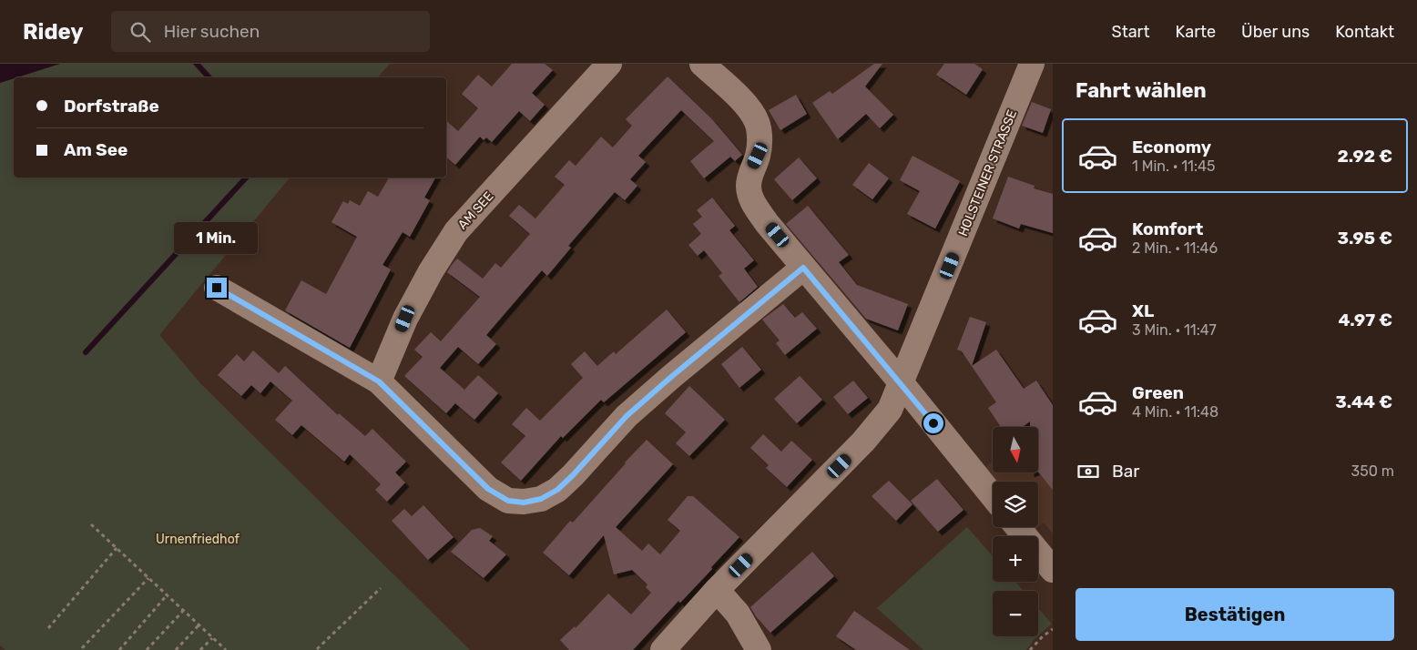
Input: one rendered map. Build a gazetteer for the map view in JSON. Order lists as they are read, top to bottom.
{
  "streets": {
    "street": ["HOLSTEINER STRASSE", "AM SEE"]
  },
  "parks": ["Urnenfriedhof"],
  "north": "bottom",
  "page": {
    "header": "Ridey",
    "search": "Hier suchen",
    "nav": [
      "Start",
      "Karte",
      "Über uns",
      "Kontakt"
    ],
    "heading": "Fahrt wählen",
    "banner": ["Dorfstraße", "Am See"],
    "list": [
      {
        "name": "Economy",
        "note": "1 Min. · 11:45",
        "value": "2.92 €"
      },
      {
        "name": "Komfort",
        "note": "2 Min. · 11:46",
        "value": "3.95 €"
      },
      {
        "name": "XL",
        "note": "3 Min. · 11:47",
        "value": "4.97 €"
      },
      {
        "name": "Green",
        "note": "4 Min. · 11:48",
        "value": "3.44 €"
      }
    ],
    "bubble": "1 Min.",
    "map_buttons": ["+", "−"],
    "pay": ["Bar", "350 m"],
    "buttons": "Bestätigen"
  }
}
